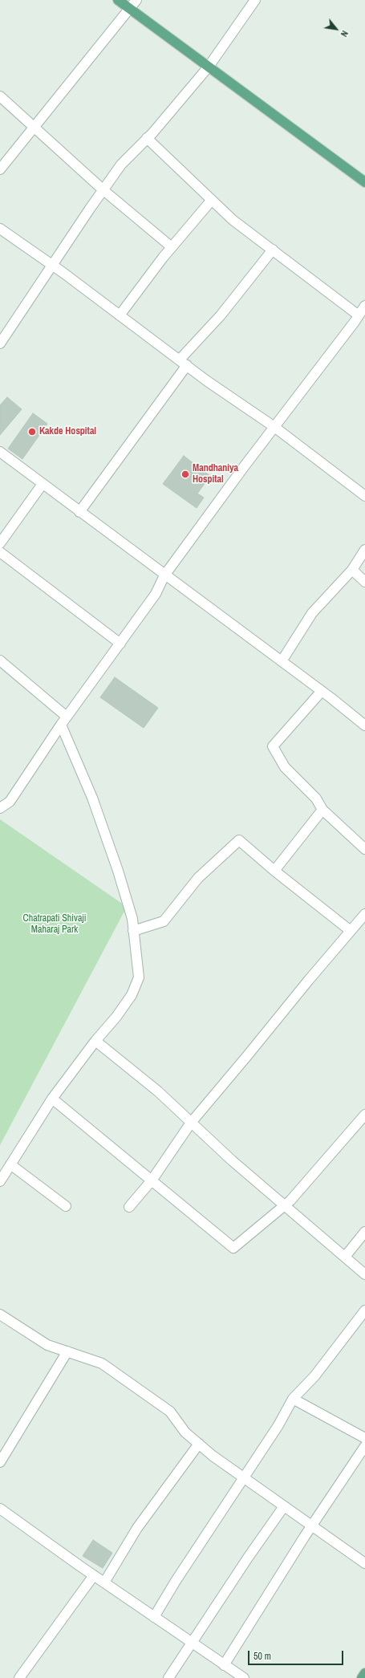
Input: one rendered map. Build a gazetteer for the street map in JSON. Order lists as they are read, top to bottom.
{
  "parks": ["Chatrapati Shivaji Maharaj Park"],
  "places": ["Kakde Hospital", "Mandhaniya Hospital"],
  "scale_bar": "50 m",
  "north": "bottom right"
}
